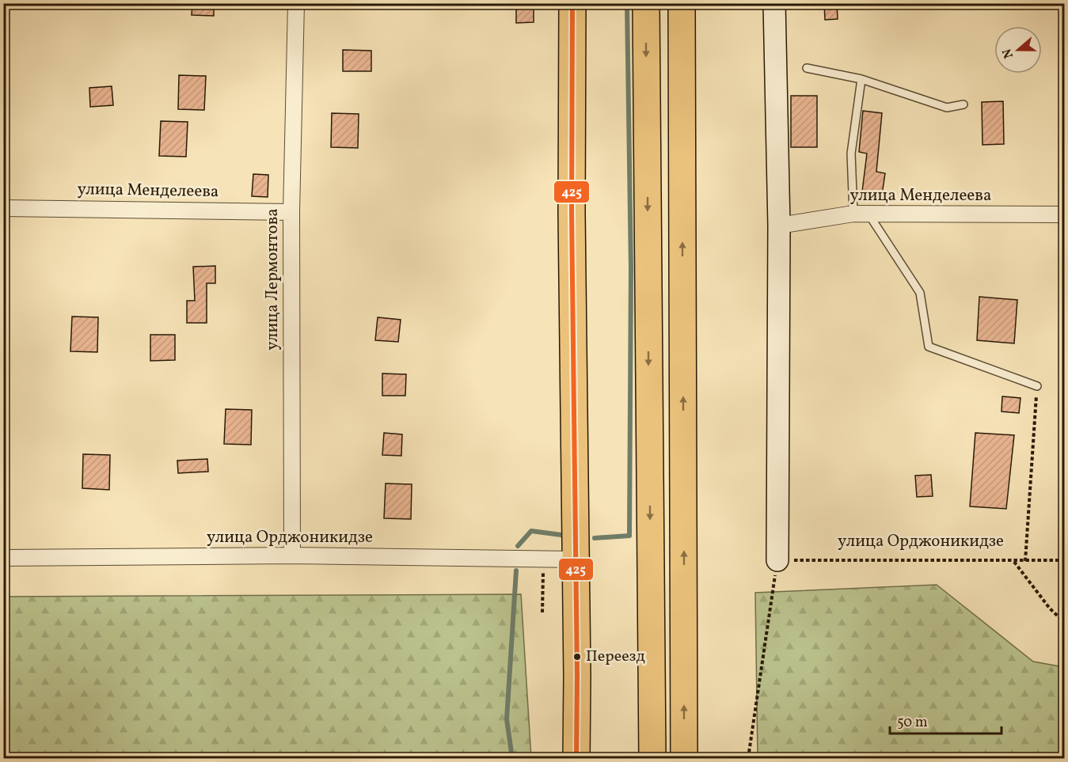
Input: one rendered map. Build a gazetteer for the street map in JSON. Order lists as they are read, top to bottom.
{
  "streets": {
    "street": ["улица Менделеева", "улица Лермонтова", "улица Орджоникидзе"]
  },
  "crossings": [
    ["улица Менделеева", "улица Лермонтова"],
    ["улица Лермонтова", "улица Орджоникидзе"]
  ],
  "places": ["Переезд"],
  "lines": ["transit line 425"],
  "scale_bar": "50 m",
  "north": "left"
}
